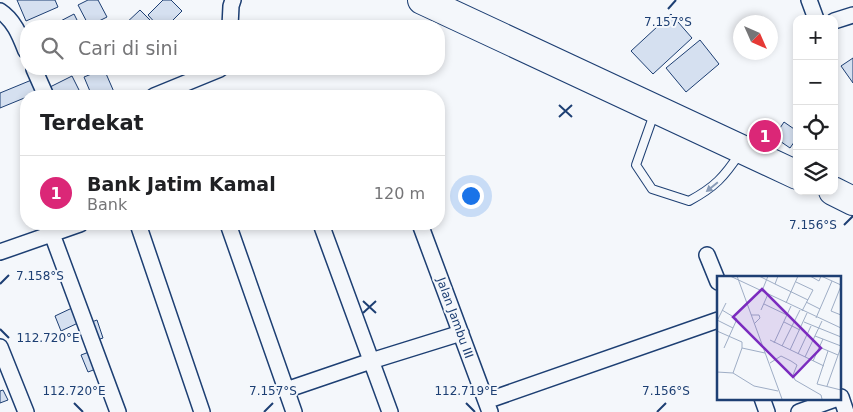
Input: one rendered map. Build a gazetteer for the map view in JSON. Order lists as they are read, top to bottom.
{
  "streets": {
    "street": ["Jalan Jambu III"]
  },
  "north": "bottom right",
  "page": {
    "map_buttons": ["+", "−"],
    "search": "Cari di sini",
    "heading": "Terdekat",
    "pins": "1",
    "list": [
      {
        "mark": "1",
        "name": "Bank Jatim Kamal",
        "note": "Bank",
        "value": "120 m"
      }
    ]
  },
  "coordinates": [
    "7.157°S",
    "7.156°S",
    "7.158°S",
    "112.720°E",
    "112.719°E"
  ]
}
